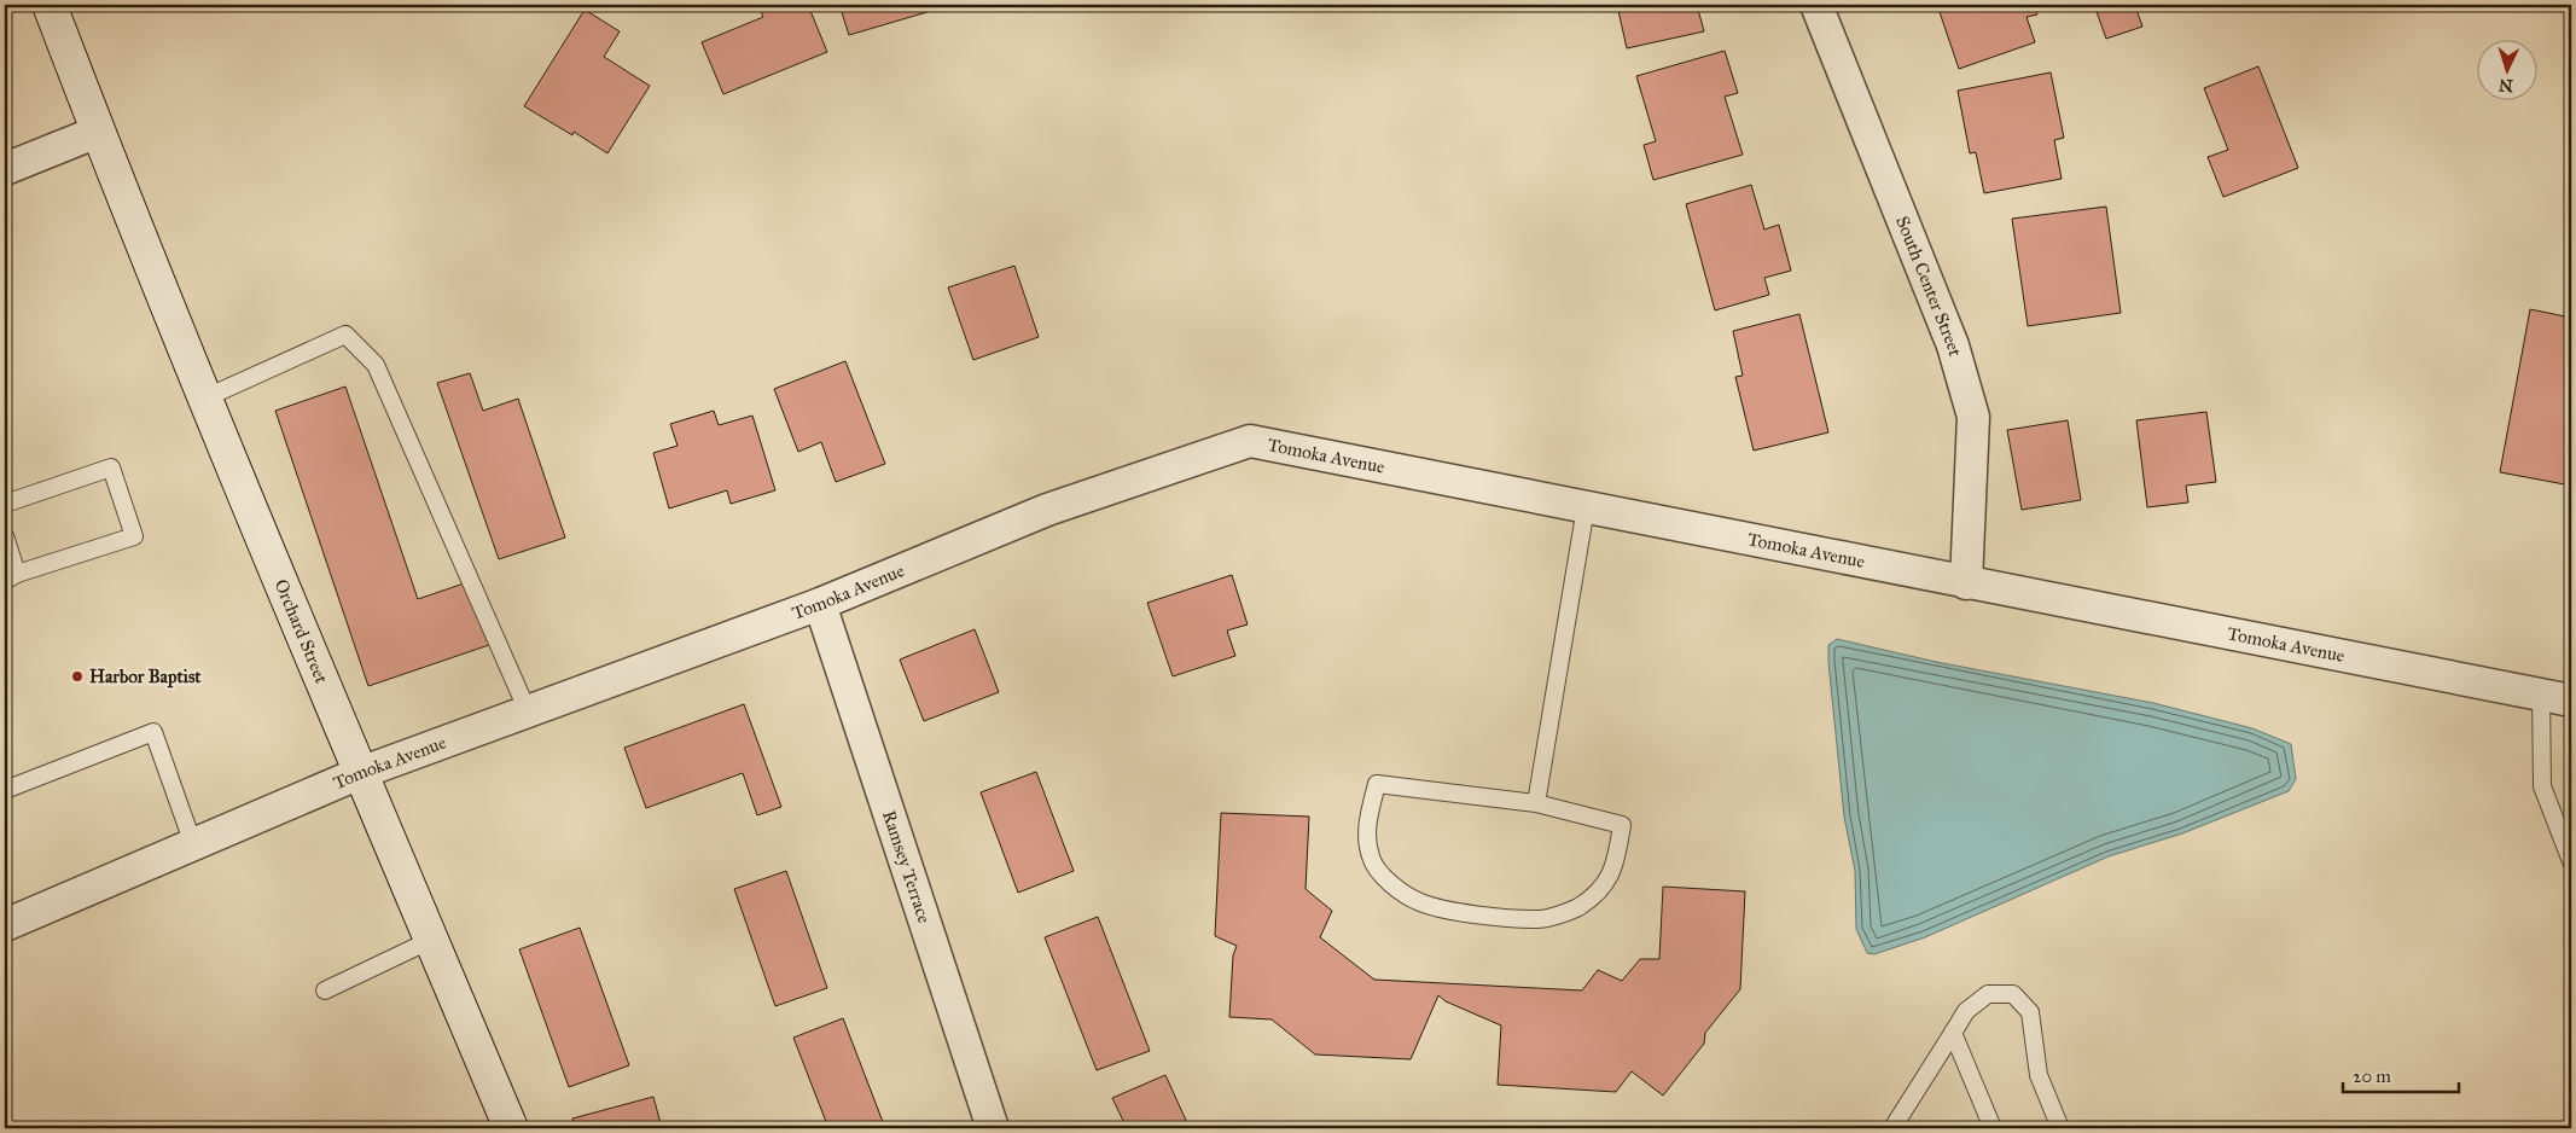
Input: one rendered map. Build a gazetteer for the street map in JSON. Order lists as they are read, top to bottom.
{
  "streets": {
    "street": [
      "South Center Street",
      "Tomoka Avenue",
      "Orchard Street",
      "Ramsey Terrace"
    ]
  },
  "crossings": [
    ["South Center Street", "Tomoka Avenue"],
    ["Tomoka Avenue", "Orchard Street"],
    ["Tomoka Avenue", "Ramsey Terrace"]
  ],
  "places": ["Harbor Baptist"],
  "scale_bar": "20 m",
  "north": "bottom"
}
